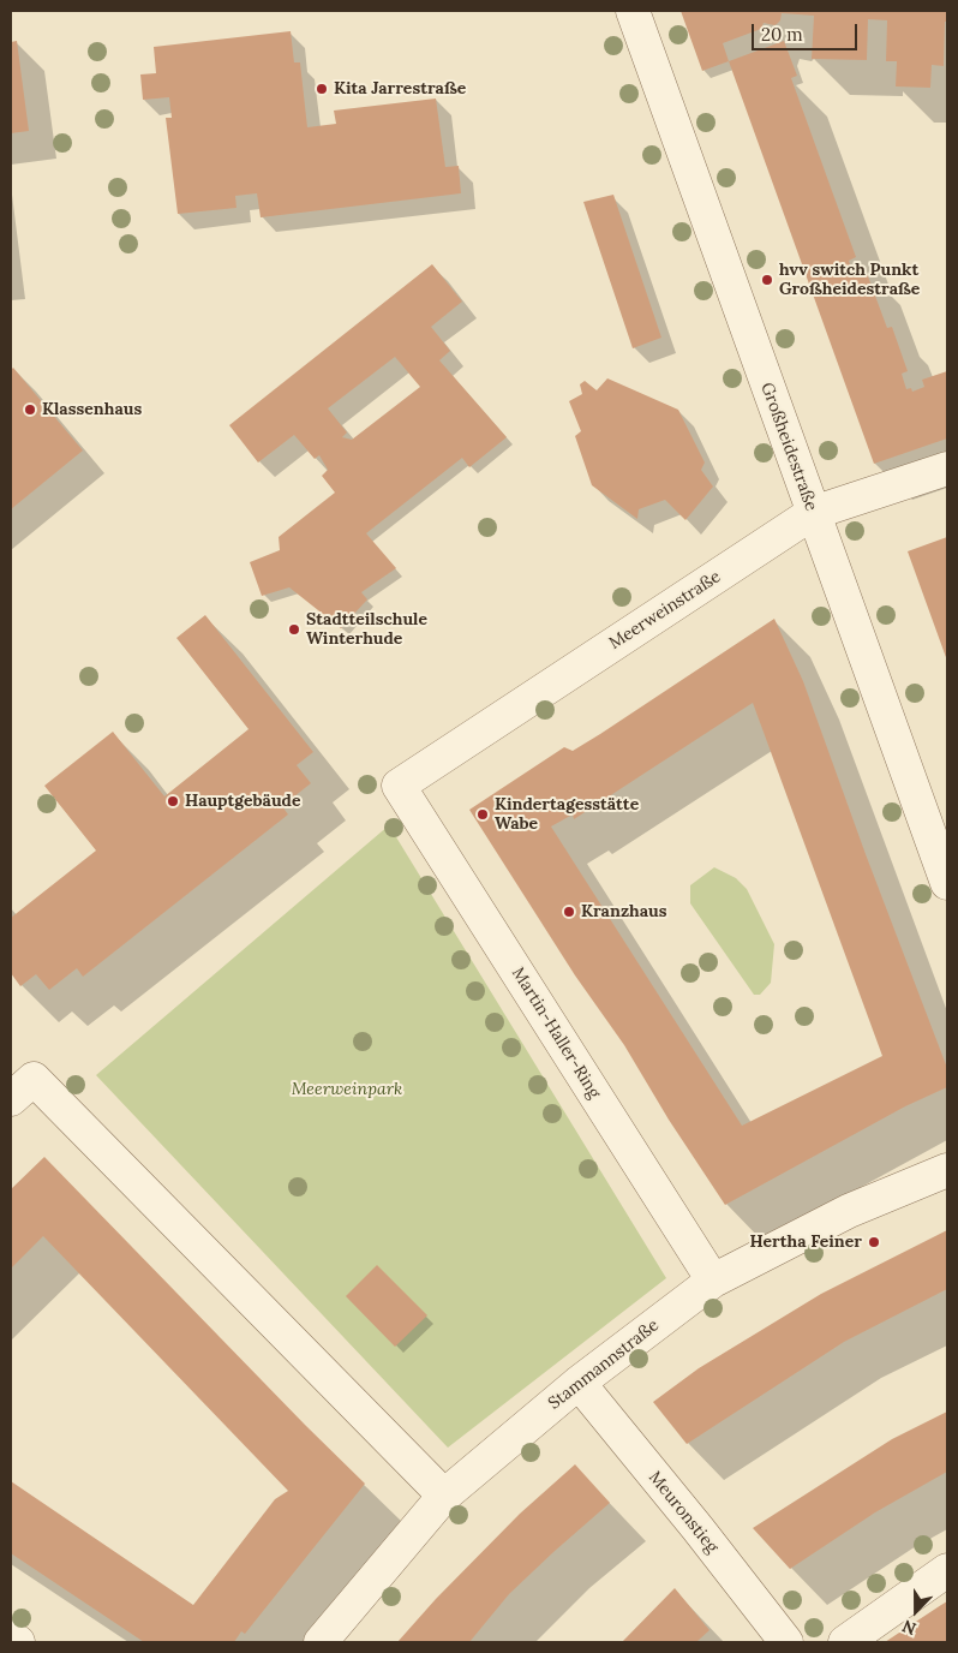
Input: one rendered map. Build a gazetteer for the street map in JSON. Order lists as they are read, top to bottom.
{
  "streets": {
    "street": [
      "Großheidestraße",
      "Meerweinstraße",
      "Martin-Haller-Ring",
      "Stammannstraße",
      "Meuronstieg"
    ]
  },
  "crossings": [
    ["Großheidestraße", "Meerweinstraße"],
    ["Meerweinstraße", "Martin-Haller-Ring"],
    ["Martin-Haller-Ring", "Stammannstraße"],
    ["Stammannstraße", "Meuronstieg"]
  ],
  "parks": ["Meerweinpark"],
  "places": [
    "Kita Jarrestraße",
    "hvv switch Punkt Großheidestraße",
    "Klassenhaus",
    "Stadtteilschule Winterhude",
    "Hauptgebäude",
    "Kindertagesstätte Wabe",
    "Kranzhaus",
    "Hertha Feiner"
  ],
  "scale_bar": "20 m",
  "north": "bottom"
}
